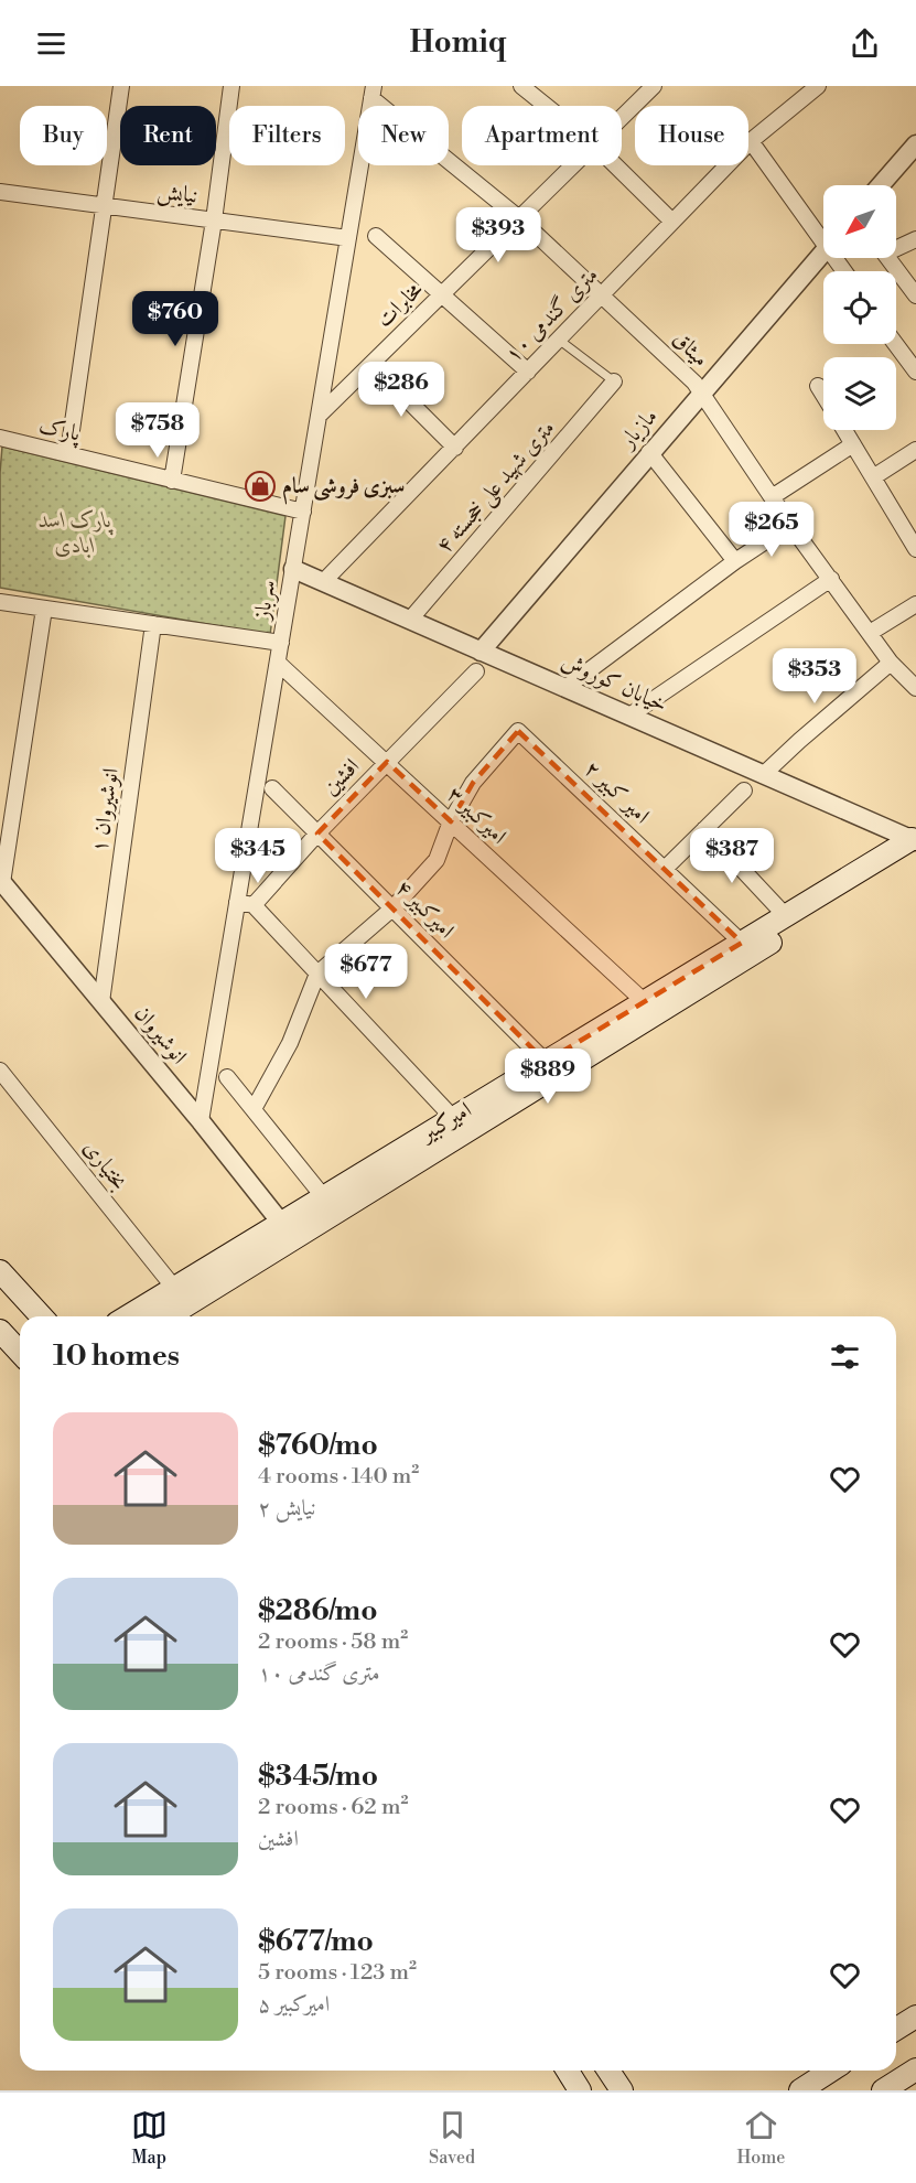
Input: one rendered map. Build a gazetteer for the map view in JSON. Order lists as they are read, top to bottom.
{
  "streets": {
    "main road": ["امیرکبیر"],
    "street": [
      "نیایش",
      "مخابرات",
      "۱۰ متری گندمی",
      "میثاق",
      "مازیار",
      "پارک",
      "۴ متری شهید علی خجسته",
      "سرباز",
      "خیابان کوروش",
      "افشین",
      "امیر کبیر ۲",
      "انوشیروان ۱",
      "امیرکبیر ۳",
      "امیرکبیر ۴",
      "انوشیروان",
      "بختیاری"
    ]
  },
  "crossings": [
    ["نیایش", "سرباز"],
    ["مخابرات", "میثاق"],
    ["مخابرات", "سرباز"],
    ["۱۰ متری گندمی", "میثاق"],
    ["۱۰ متری گندمی", "خیابان کوروش"],
    ["میثاق", "مازیار"],
    ["میثاق", "سرباز"],
    ["مازیار", "خیابان کوروش"],
    ["پارک", "سرباز"],
    ["۴ متری شهید علی خجسته", "خیابان کوروش"],
    ["سرباز", "خیابان کوروش"],
    ["سرباز", "امیرکبیر ۳"],
    ["سرباز", "انوشیروان"],
    ["خیابان کوروش", "امیرکبیر"],
    ["افشین", "امیرکبیر ۳"],
    ["افشین", "امیرکبیر ۴"],
    ["امیر کبیر ۲", "امیرکبیر ۳"],
    ["امیر کبیر ۲", "امیرکبیر"],
    ["انوشیروان ۱", "انوشیروان"],
    ["امیرکبیر ۳", "امیرکبیر"],
    ["امیرکبیر ۴", "امیرکبیر"],
    ["انوشیروان", "امیرکبیر"],
    ["امیرکبیر", "بختیاری"]
  ],
  "parks": ["پارک اسد ابادی"],
  "places": {
    "shop": ["سبزی فروشی سام"]
  },
  "north": "bottom left",
  "page": {
    "header": "Homiq",
    "chip": [
      "Buy",
      "Rent",
      "Filters",
      "New",
      "Apartment",
      "House"
    ],
    "price": [
      "$393",
      "$760",
      "$286",
      "$758",
      "$265",
      "$353",
      "$345",
      "$387",
      "$677",
      "$889"
    ],
    "heading": "10 homes",
    "list": [
      {
        "name": "$760/mo",
        "note": "4 rooms · 140 m² · نیایش ۲"
      },
      {
        "name": "$286/mo",
        "note": "2 rooms · 58 m² · ۱۰ متری گندمی"
      },
      {
        "name": "$345/mo",
        "note": "2 rooms · 62 m² · افشین"
      },
      {
        "name": "$677/mo",
        "note": "5 rooms · 123 m² · امیرکبیر ۵"
      }
    ],
    "tabs": ["Map", "Saved", "Home"]
  }
}
